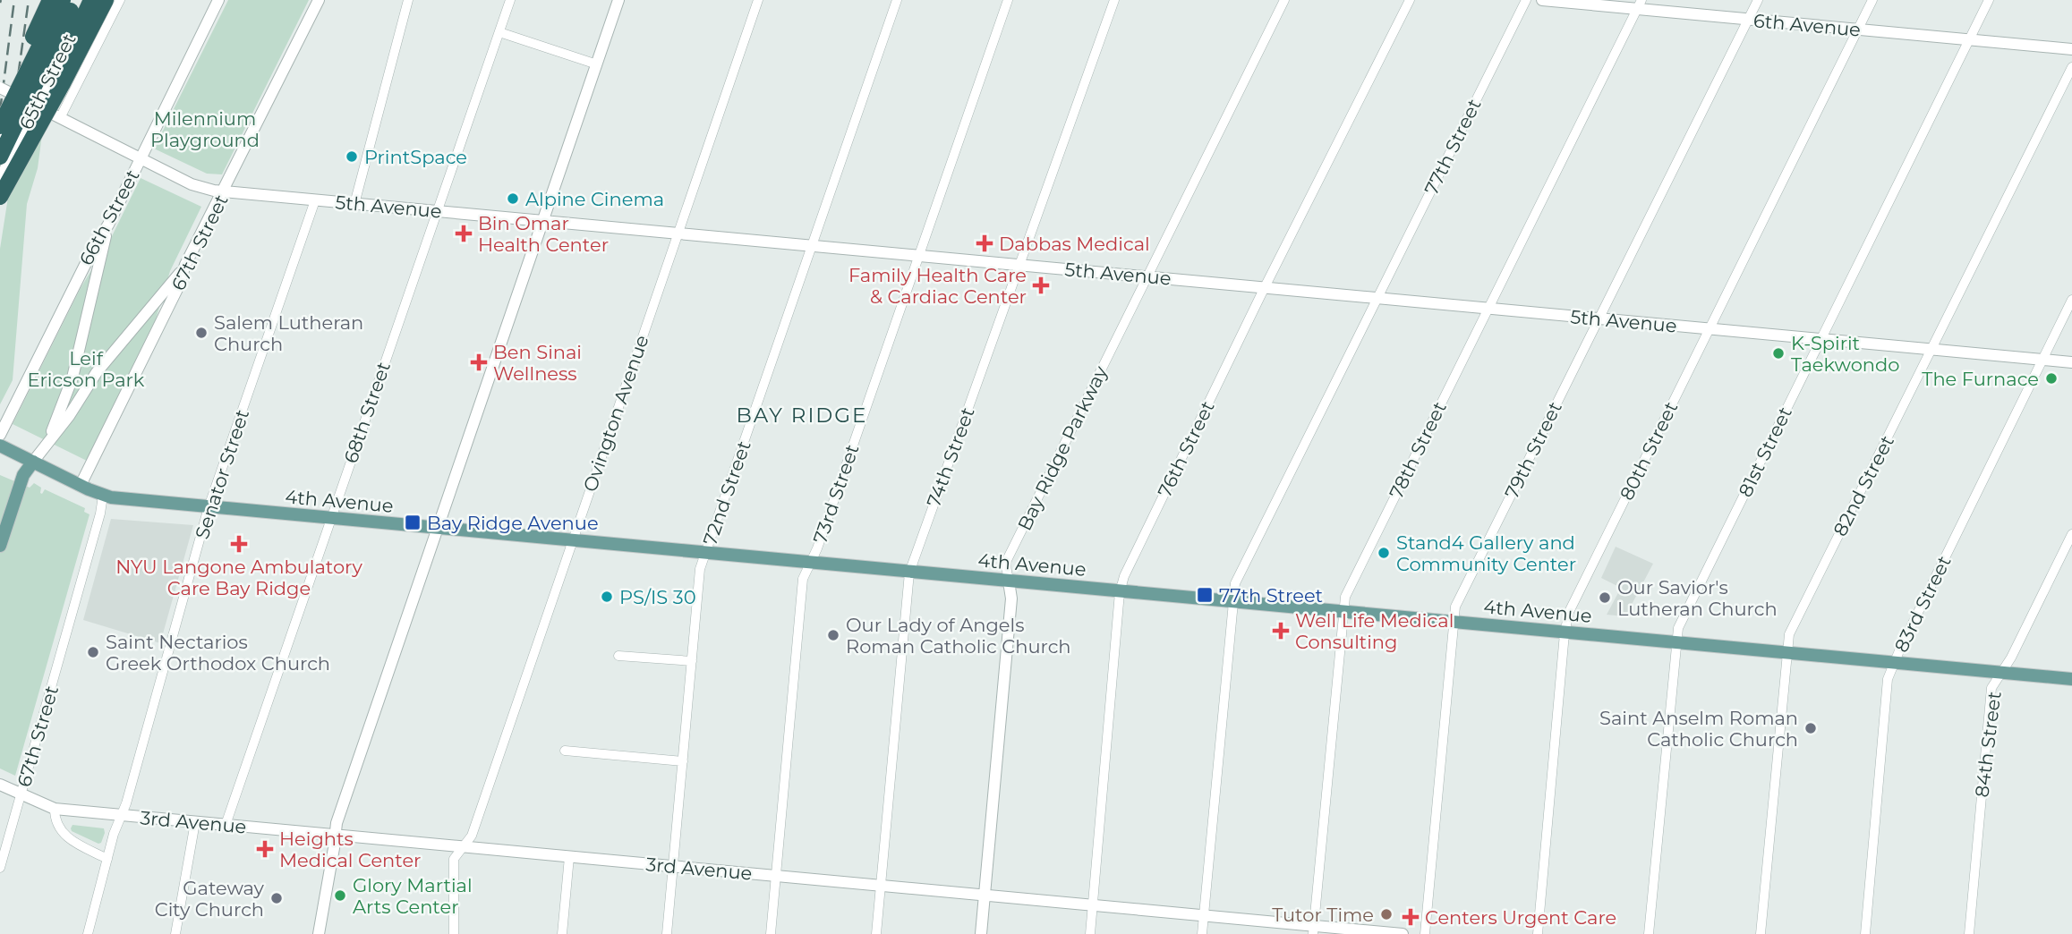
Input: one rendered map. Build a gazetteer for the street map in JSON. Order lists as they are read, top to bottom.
{
  "streets": {
    "main road": ["65th Street", "4th Avenue"],
    "street": [
      "6th Avenue",
      "77th Street",
      "5th Avenue",
      "66th Street",
      "67th Street",
      "68th Street",
      "Ovington Avenue",
      "Bay Ridge Parkway",
      "76th Street",
      "78th Street",
      "79th Street",
      "80th Street",
      "81st Street",
      "74th Street",
      "Senator Street",
      "82nd Street",
      "72nd Street",
      "73rd Street",
      "83rd Street",
      "84th Street",
      "3rd Avenue"
    ]
  },
  "crossings": [
    ["6th Avenue", "78th Street"],
    ["6th Avenue", "79th Street"],
    ["6th Avenue", "80th Street"],
    ["6th Avenue", "81st Street"],
    ["65th Street", "5th Avenue"],
    ["77th Street", "5th Avenue"],
    ["77th Street", "4th Avenue"],
    ["77th Street", "3rd Avenue"],
    ["5th Avenue", "66th Street"],
    ["5th Avenue", "67th Street"],
    ["5th Avenue", "68th Street"],
    ["5th Avenue", "Ovington Avenue"],
    ["5th Avenue", "Bay Ridge Parkway"],
    ["5th Avenue", "76th Street"],
    ["5th Avenue", "78th Street"],
    ["5th Avenue", "79th Street"],
    ["5th Avenue", "80th Street"],
    ["5th Avenue", "81st Street"],
    ["5th Avenue", "74th Street"],
    ["5th Avenue", "Senator Street"],
    ["5th Avenue", "82nd Street"],
    ["5th Avenue", "72nd Street"],
    ["5th Avenue", "73rd Street"],
    ["5th Avenue", "83rd Street"],
    ["67th Street", "4th Avenue"],
    ["67th Street", "3rd Avenue"],
    ["68th Street", "4th Avenue"],
    ["68th Street", "3rd Avenue"],
    ["Ovington Avenue", "4th Avenue"],
    ["Ovington Avenue", "3rd Avenue"],
    ["Bay Ridge Parkway", "4th Avenue"],
    ["Bay Ridge Parkway", "3rd Avenue"],
    ["76th Street", "4th Avenue"],
    ["76th Street", "3rd Avenue"],
    ["78th Street", "4th Avenue"],
    ["78th Street", "3rd Avenue"],
    ["79th Street", "4th Avenue"],
    ["80th Street", "4th Avenue"],
    ["81st Street", "4th Avenue"],
    ["74th Street", "4th Avenue"],
    ["74th Street", "3rd Avenue"],
    ["Senator Street", "4th Avenue"],
    ["Senator Street", "3rd Avenue"],
    ["82nd Street", "4th Avenue"],
    ["72nd Street", "4th Avenue"],
    ["72nd Street", "3rd Avenue"],
    ["73rd Street", "4th Avenue"],
    ["73rd Street", "3rd Avenue"],
    ["4th Avenue", "83rd Street"],
    ["4th Avenue", "84th Street"]
  ],
  "districts": ["BAY RIDGE"],
  "parks": ["Milennium Playground", "Leif Ericson Park"],
  "places": {
    "other": [
      "PrintSpace",
      "Alpine Cinema",
      "Salem Lutheran Church",
      "K-Spirit Taekwondo",
      "The Furnace",
      "Stand4 Gallery and Community Center",
      "PS/IS 30",
      "Our Savior's Lutheran Church",
      "Our Lady of Angels Roman Catholic Church",
      "Saint Nectarios Greek Orthodox Church",
      "Saint Anselm Roman Catholic Church",
      "Glory Martial Arts Center",
      "Gateway City Church",
      "Tutor Time"
    ],
    "health": [
      "Bin Omar Health Center",
      "Dabbas Medical",
      "Family Health Care & Cardiac Center",
      "Ben Sinai Wellness",
      "NYU Langone Ambulatory Care Bay Ridge",
      "Well Life Medical Consulting",
      "Heights Medical Center",
      "Centers Urgent Care"
    ],
    "transit": ["Bay Ridge Avenue", "77th Street"]
  }
}
